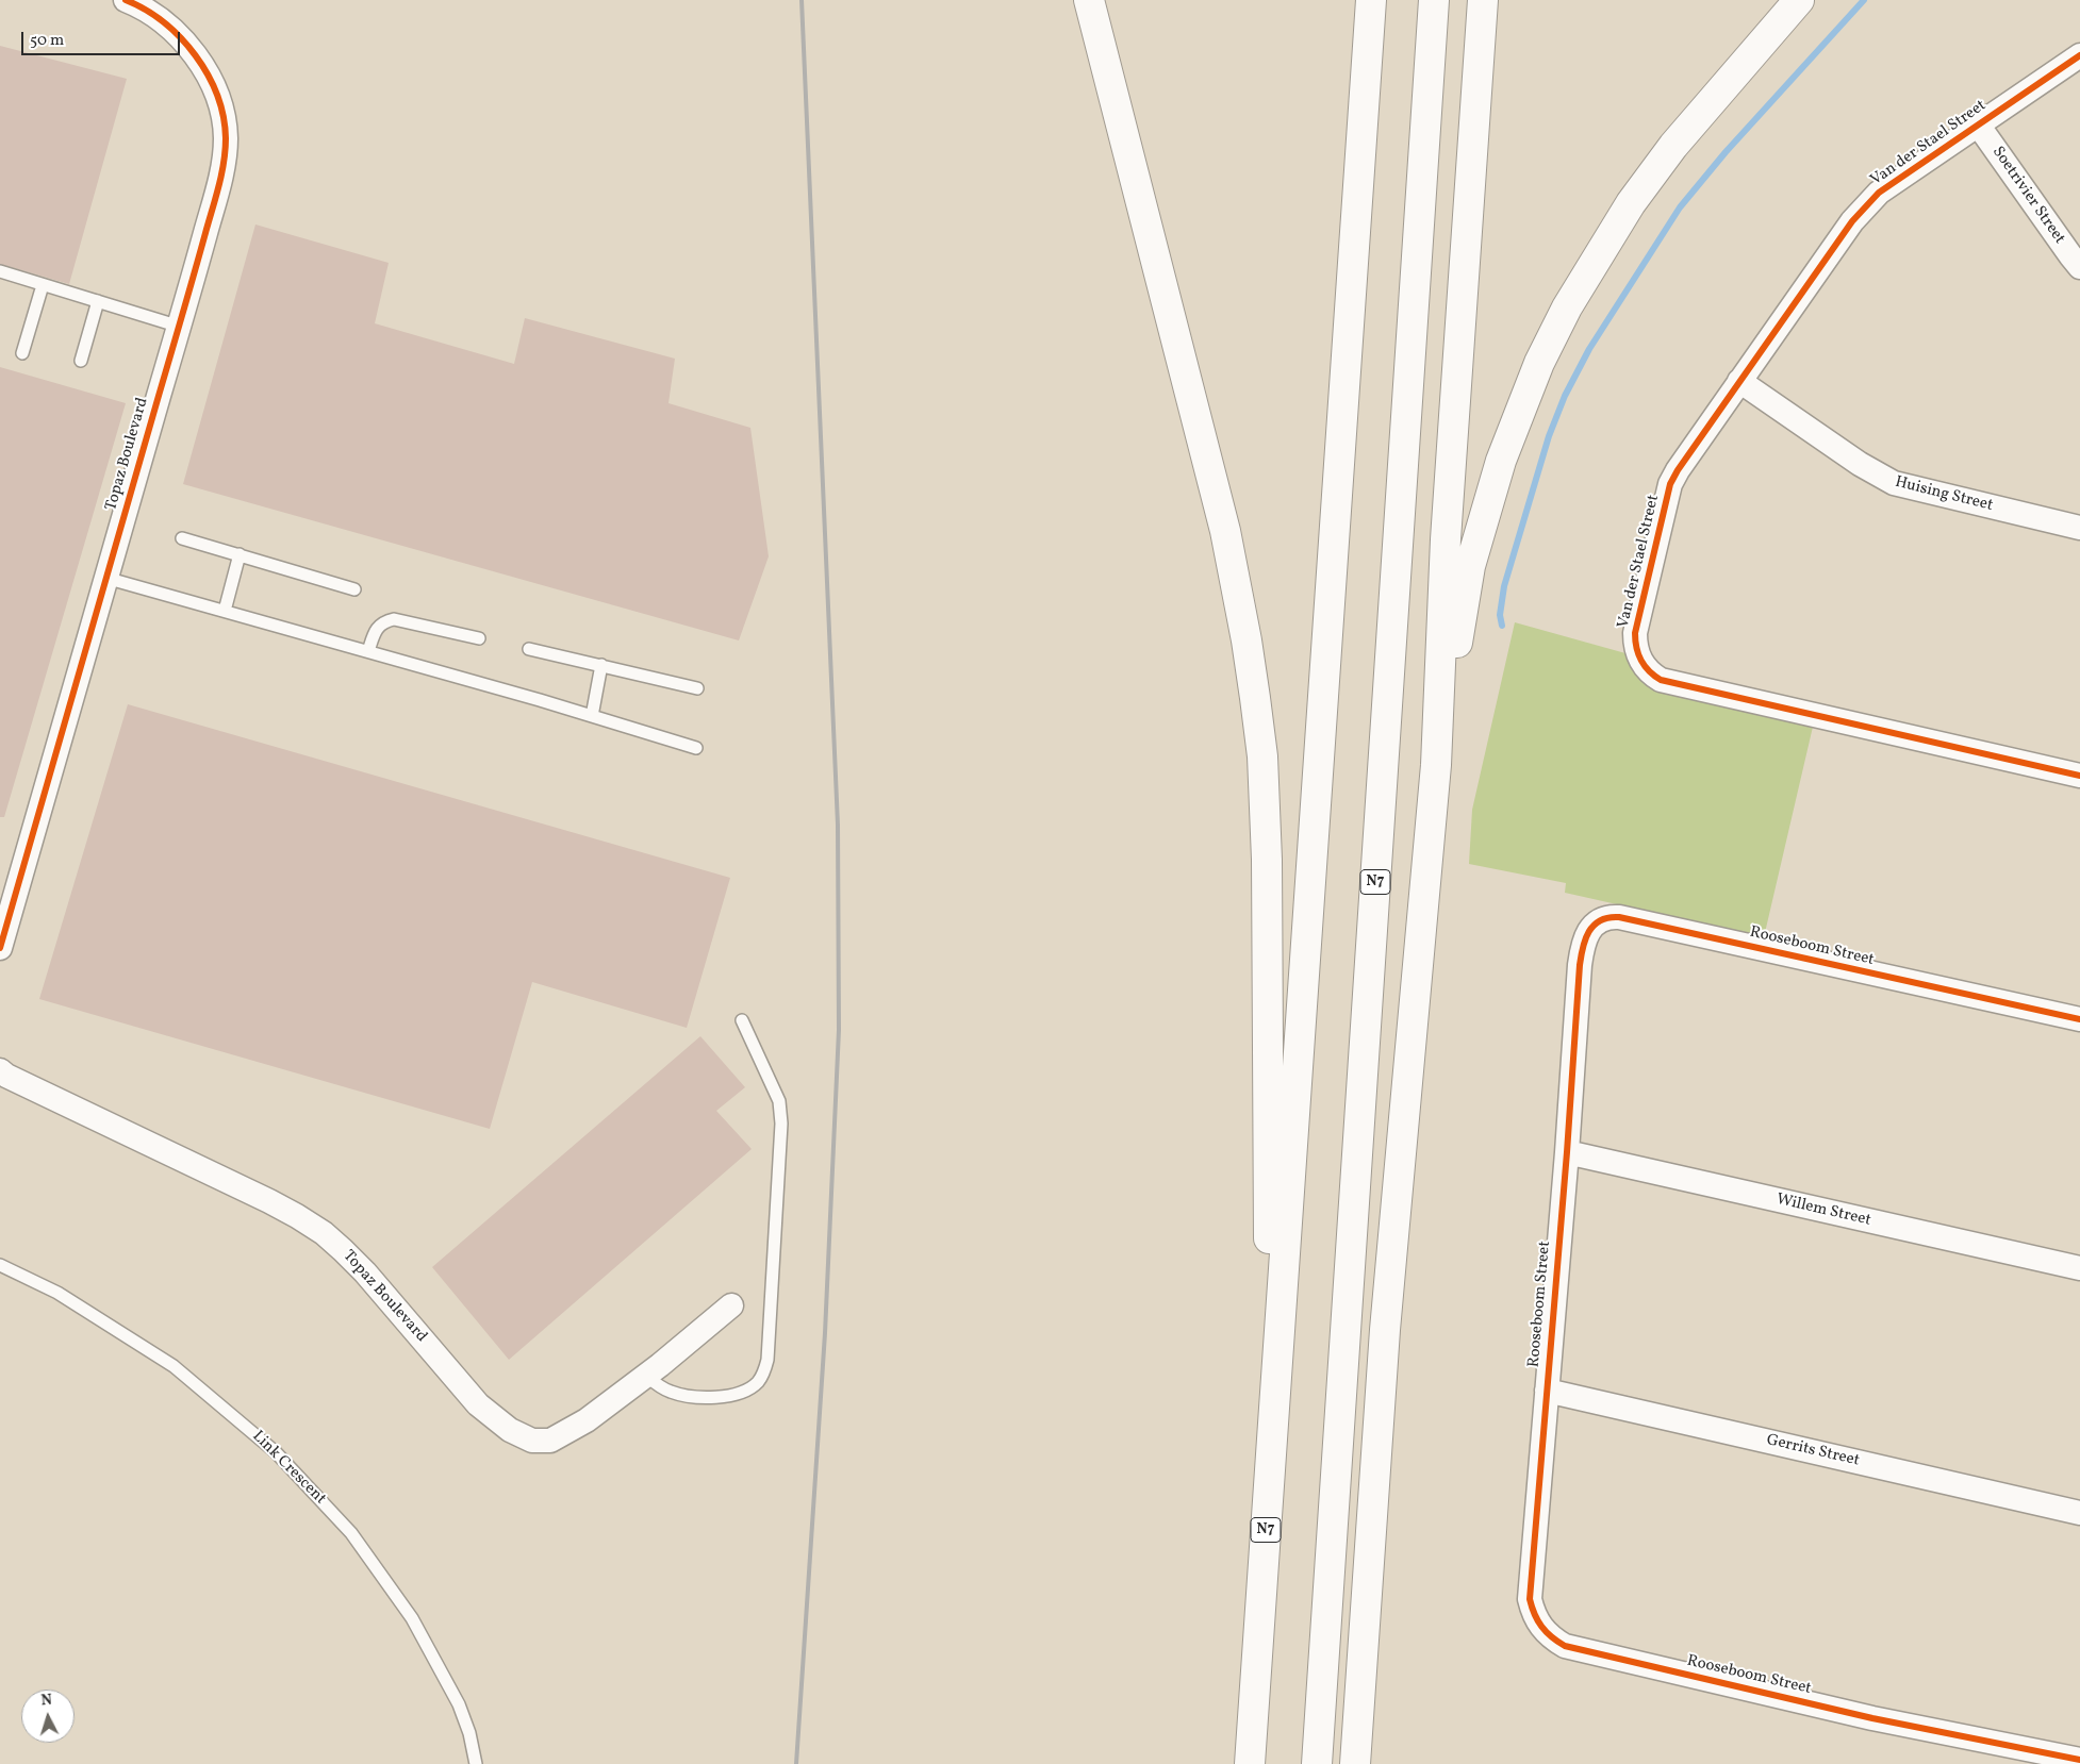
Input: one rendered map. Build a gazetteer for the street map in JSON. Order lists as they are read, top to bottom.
{
  "streets": {
    "highway": ["N7"],
    "street": [
      "Van der Stael Street",
      "Soetrivier Street",
      "Topaz Boulevard",
      "Huising Street",
      "Rooseboom Street",
      "Willem Street",
      "Gerrits Street"
    ],
    "lane": ["Link Crescent"]
  },
  "crossings": [
    ["Van der Stael Street", "Soetrivier Street"],
    ["Van der Stael Street", "Huising Street"],
    ["Rooseboom Street", "Willem Street"],
    ["Rooseboom Street", "Gerrits Street"]
  ],
  "scale_bar": "50 m",
  "north": "top"
}
